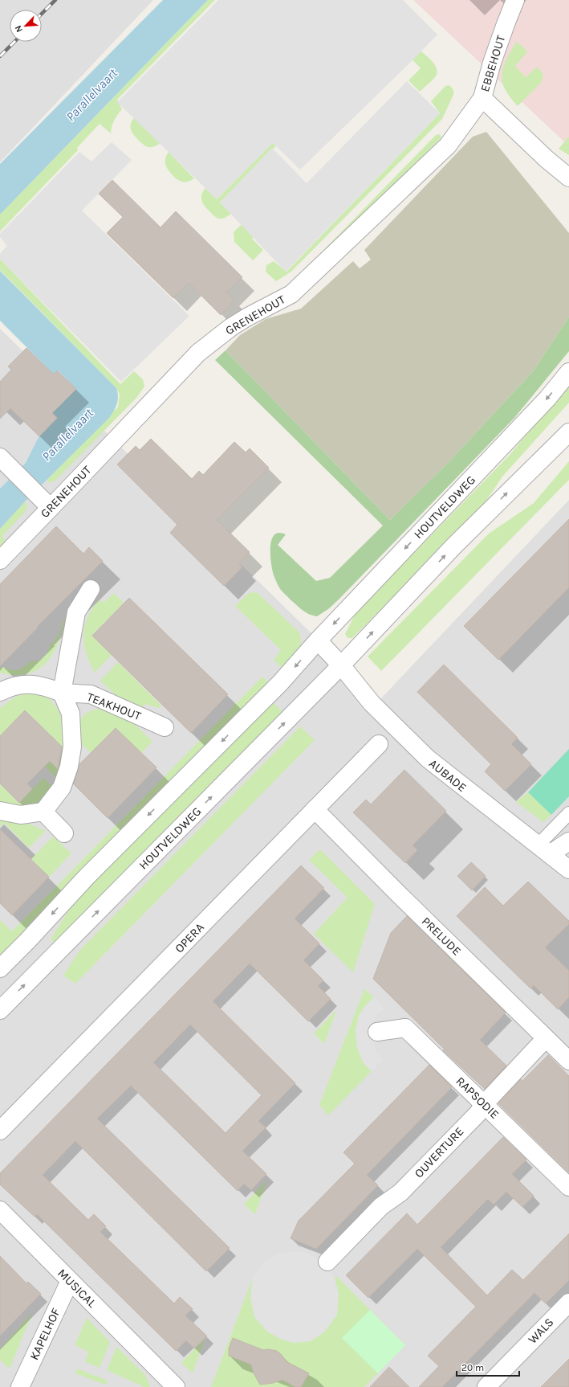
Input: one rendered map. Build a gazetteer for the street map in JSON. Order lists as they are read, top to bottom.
{
  "streets": {
    "street": [
      "EBBEHOUT",
      "GRENEHOUT",
      "HOUTVELDWEG",
      "TEAKHOUT",
      "AUBADE",
      "PRELUDE",
      "OPERA",
      "RAPSODIE",
      "OUVERTURE",
      "MUSICAL",
      "WALS",
      "KAPELHOF"
    ]
  },
  "crossings": [
    ["EBBEHOUT", "GRENEHOUT"],
    ["HOUTVELDWEG", "AUBADE"],
    ["PRELUDE", "OPERA"],
    ["PRELUDE", "OUVERTURE"],
    ["RAPSODIE", "OUVERTURE"],
    ["MUSICAL", "KAPELHOF"]
  ],
  "water": ["Parallelvaart"],
  "scale_bar": "20 m",
  "north": "bottom left"
}
